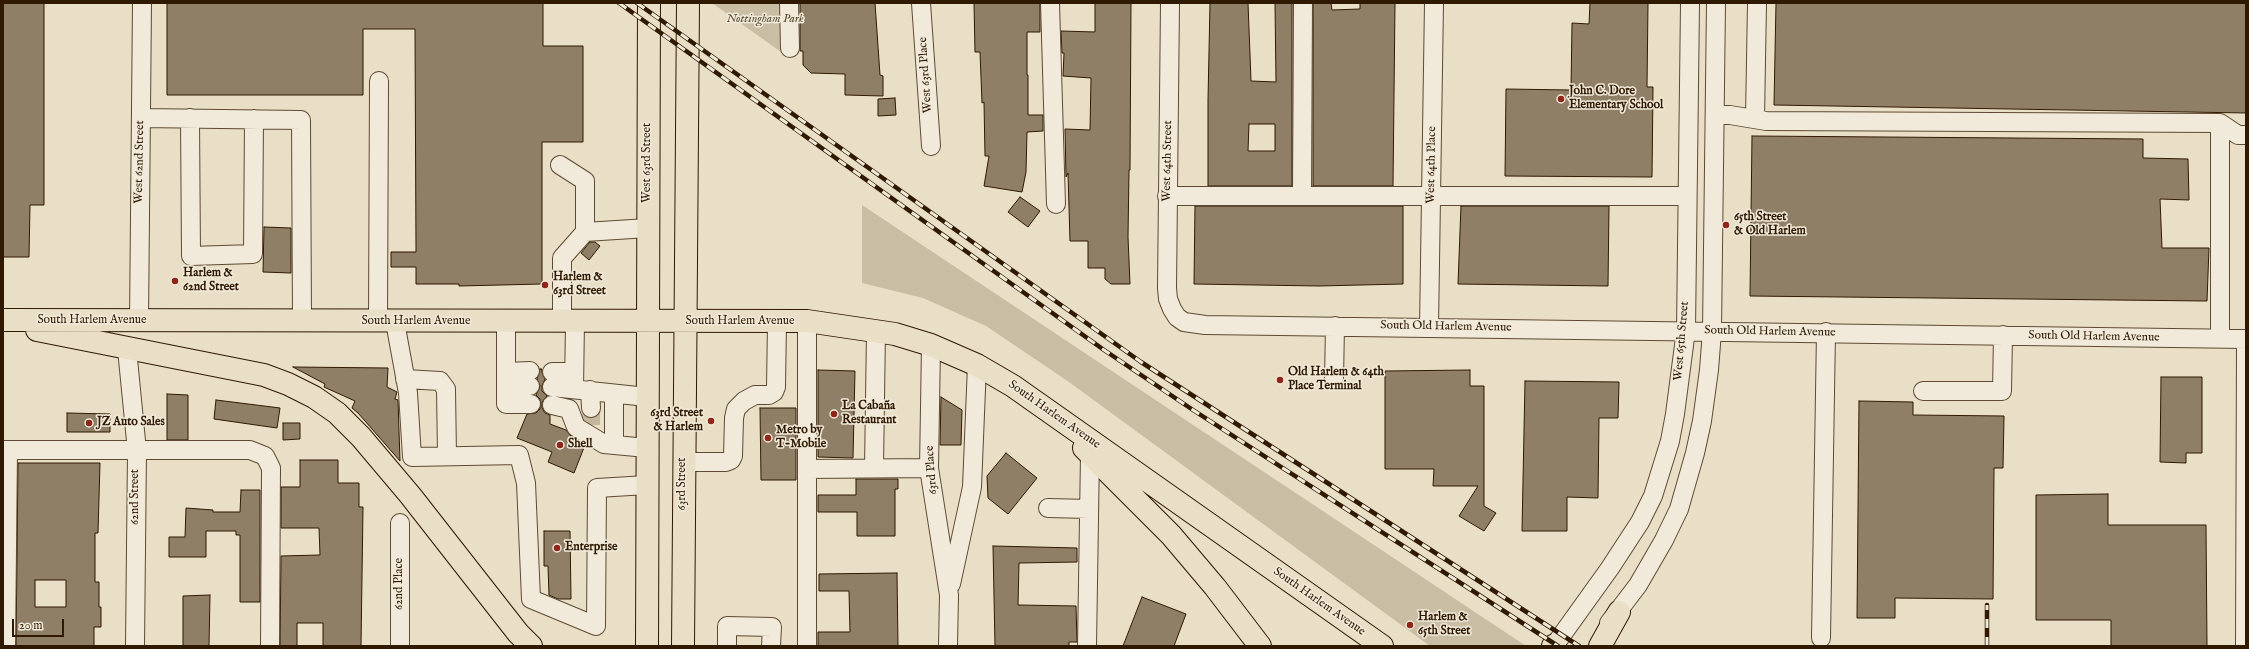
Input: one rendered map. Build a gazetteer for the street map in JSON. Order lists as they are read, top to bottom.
{
  "streets": {
    "main road": ["West 63rd Street", "South Harlem Avenue", "63rd Street"],
    "street": [
      "West 63rd Place",
      "West 64th Street",
      "West 62nd Street",
      "West 64th Place",
      "South Old Harlem Avenue",
      "West 65th Street",
      "63rd Place",
      "62nd Street",
      "62nd Place"
    ]
  },
  "crossings": [
    ["West 64th Street", "South Old Harlem Avenue"],
    ["West 62nd Street", "South Harlem Avenue"],
    ["West 63rd Street", "South Harlem Avenue"],
    ["West 64th Place", "South Old Harlem Avenue"],
    ["South Harlem Avenue", "63rd Place"],
    ["South Harlem Avenue", "63rd Street"],
    ["South Old Harlem Avenue", "West 65th Street"]
  ],
  "parks": ["Nottingham Park"],
  "places": [
    "John C. Dore Elementary School",
    "65th Street & Old Harlem",
    "Harlem & 62nd Street",
    "Harlem & 63rd Street",
    "Old Harlem & 64th Place Terminal",
    "La Cabaña Restaurant",
    "63rd Street & Harlem",
    "JZ Auto Sales",
    "Metro by T-Mobile",
    "Shell",
    "Enterprise",
    "Harlem & 65th Street"
  ],
  "scale_bar": "20 m"
}
